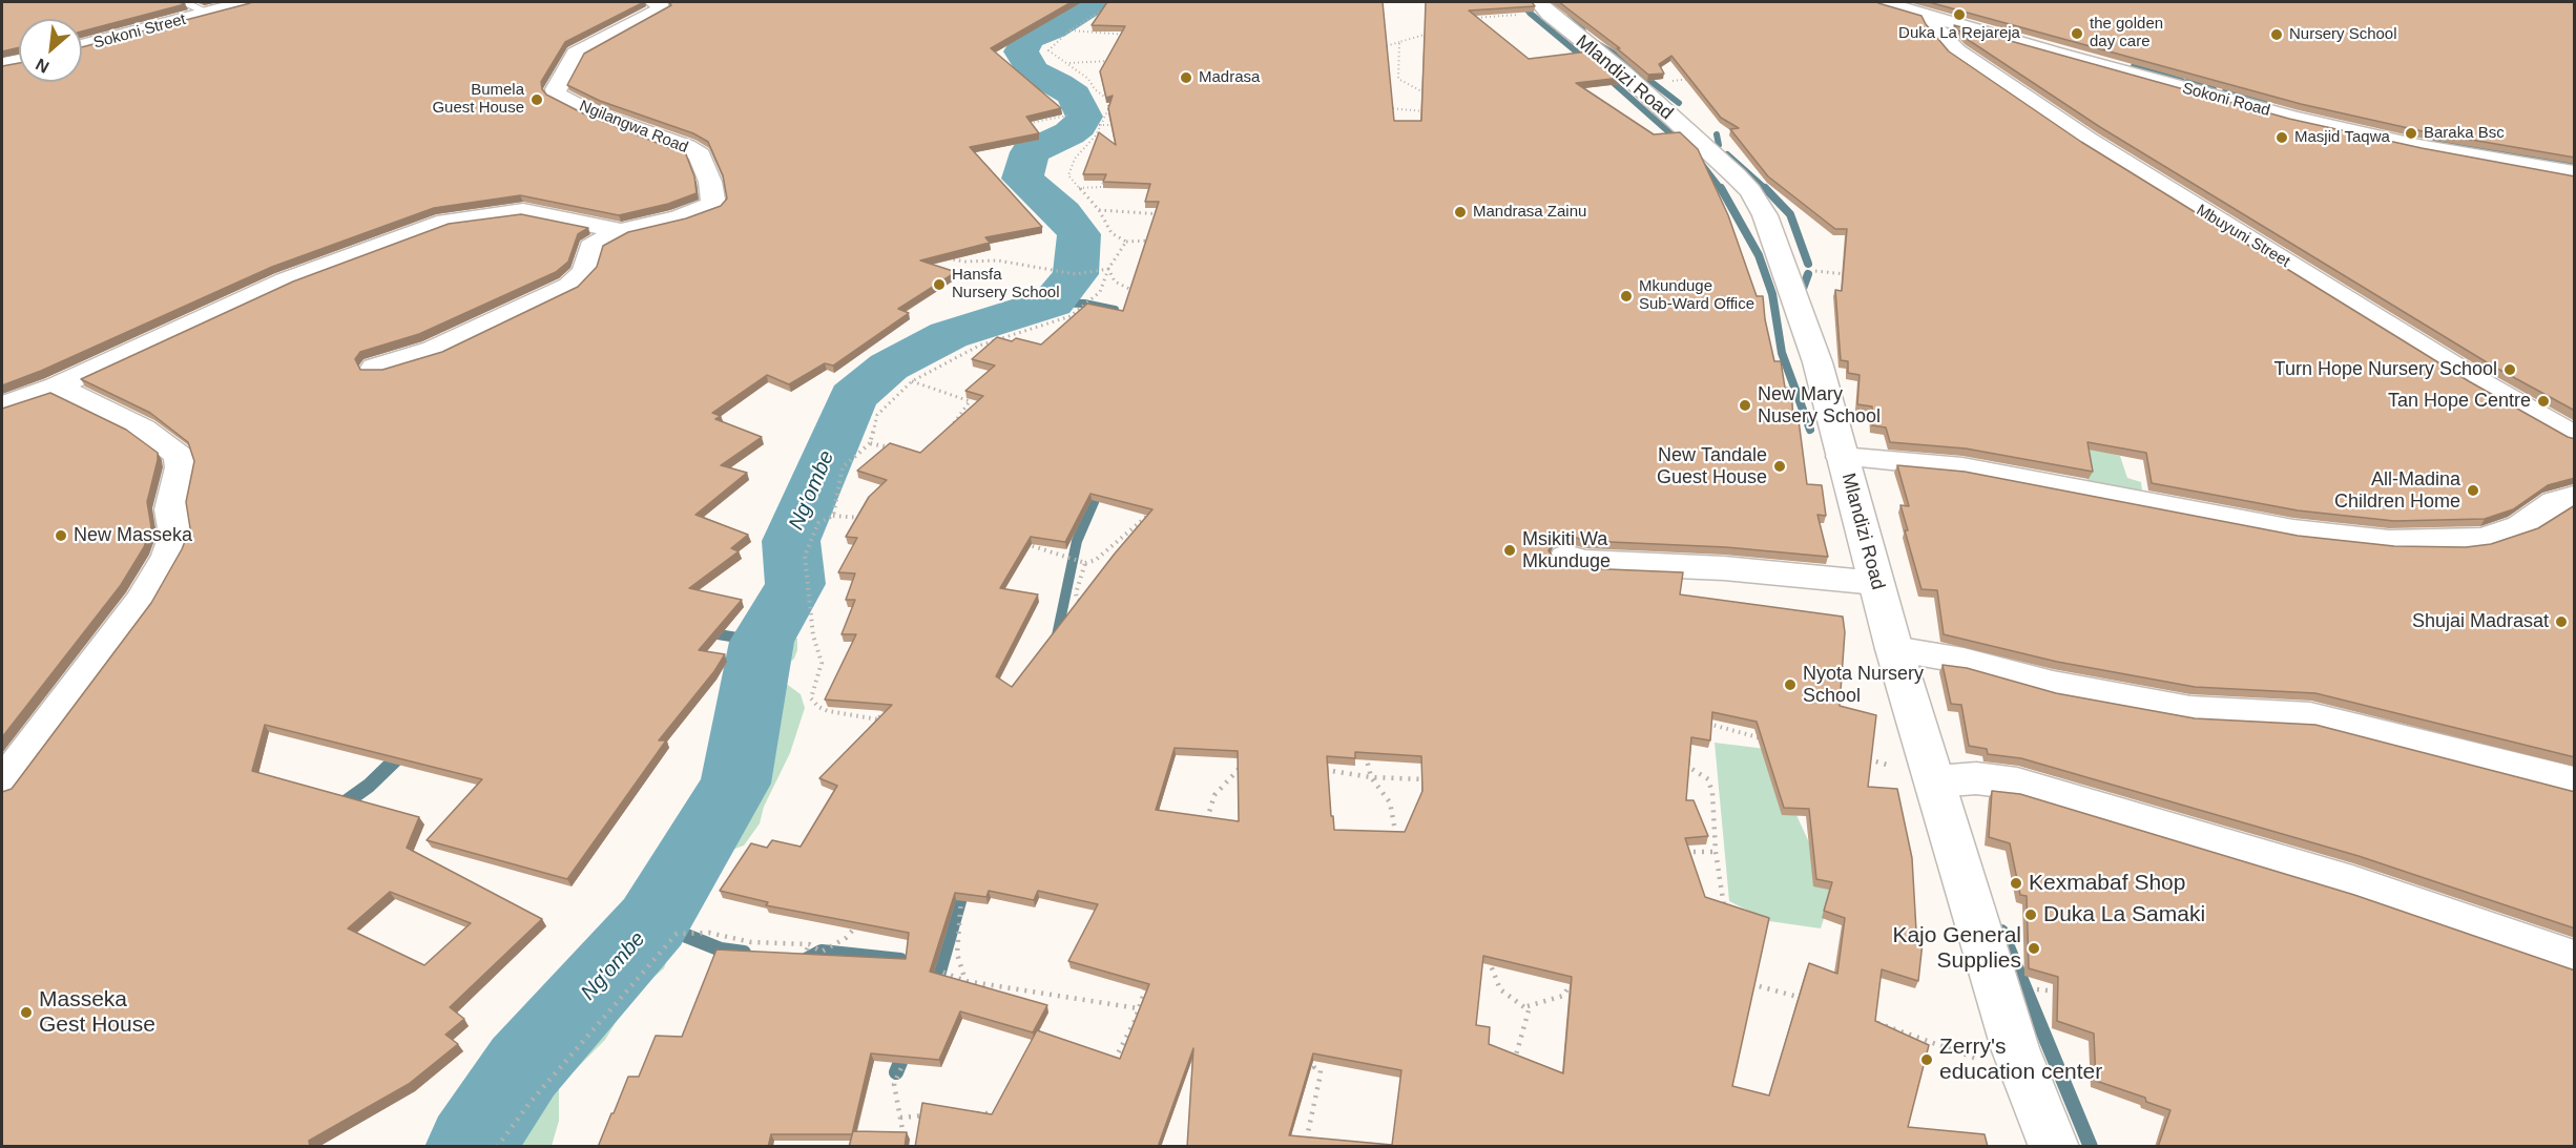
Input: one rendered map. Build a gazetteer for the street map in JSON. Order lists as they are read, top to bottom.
{
  "streets": {
    "street": [
      "Sokoni Street",
      "Mlandizi Road",
      "Sokoni Road",
      "Ngilangwa Road",
      "Mbuyuni Street"
    ]
  },
  "crossings": [
    ["Sokoni Road", "Mbuyuni Street"]
  ],
  "water": ["Ng'ombe"],
  "places": [
    "Duka La Rejareja",
    "the golden day care",
    "Nursery School",
    "Madrasa",
    "Bumela Guest House",
    "Baraka Bsc",
    "Masjid Taqwa",
    "Mandrasa Zainu",
    "Hansfa Nursery School",
    "Mkunduge Sub-Ward Office",
    "Turn Hope Nursery School",
    "Tan Hope Centre",
    "New Mary Nusery School",
    "New Tandale Guest House",
    "All-Madina Children Home",
    "New Masseka",
    "Msikiti Wa Mkunduge",
    "Shujai Madrasat",
    "Nyota Nursery School",
    "Kexmabaf Shop",
    "Duka La Samaki",
    "Kajo General Supplies",
    "Masseka Gest House",
    "Zerry's education center"
  ],
  "north": "bottom left"
}
